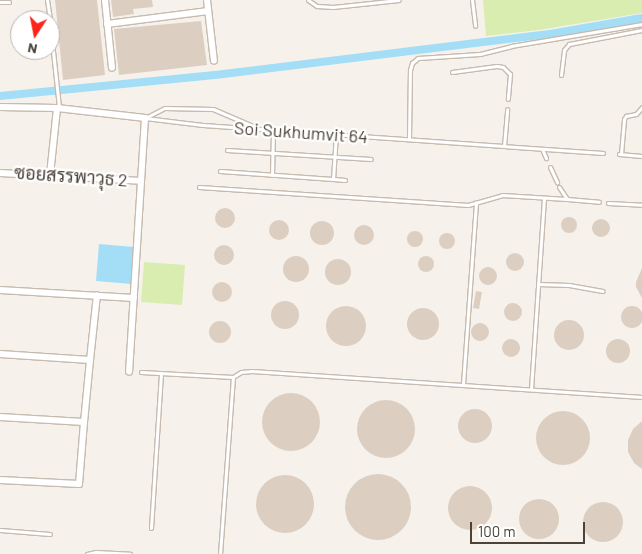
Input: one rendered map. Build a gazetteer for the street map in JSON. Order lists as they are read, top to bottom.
{
  "streets": {
    "street": ["Soi Sukhumvit 64", "ซอยสรรพาวุธ 2"]
  },
  "scale_bar": "100 m",
  "north": "bottom"
}
